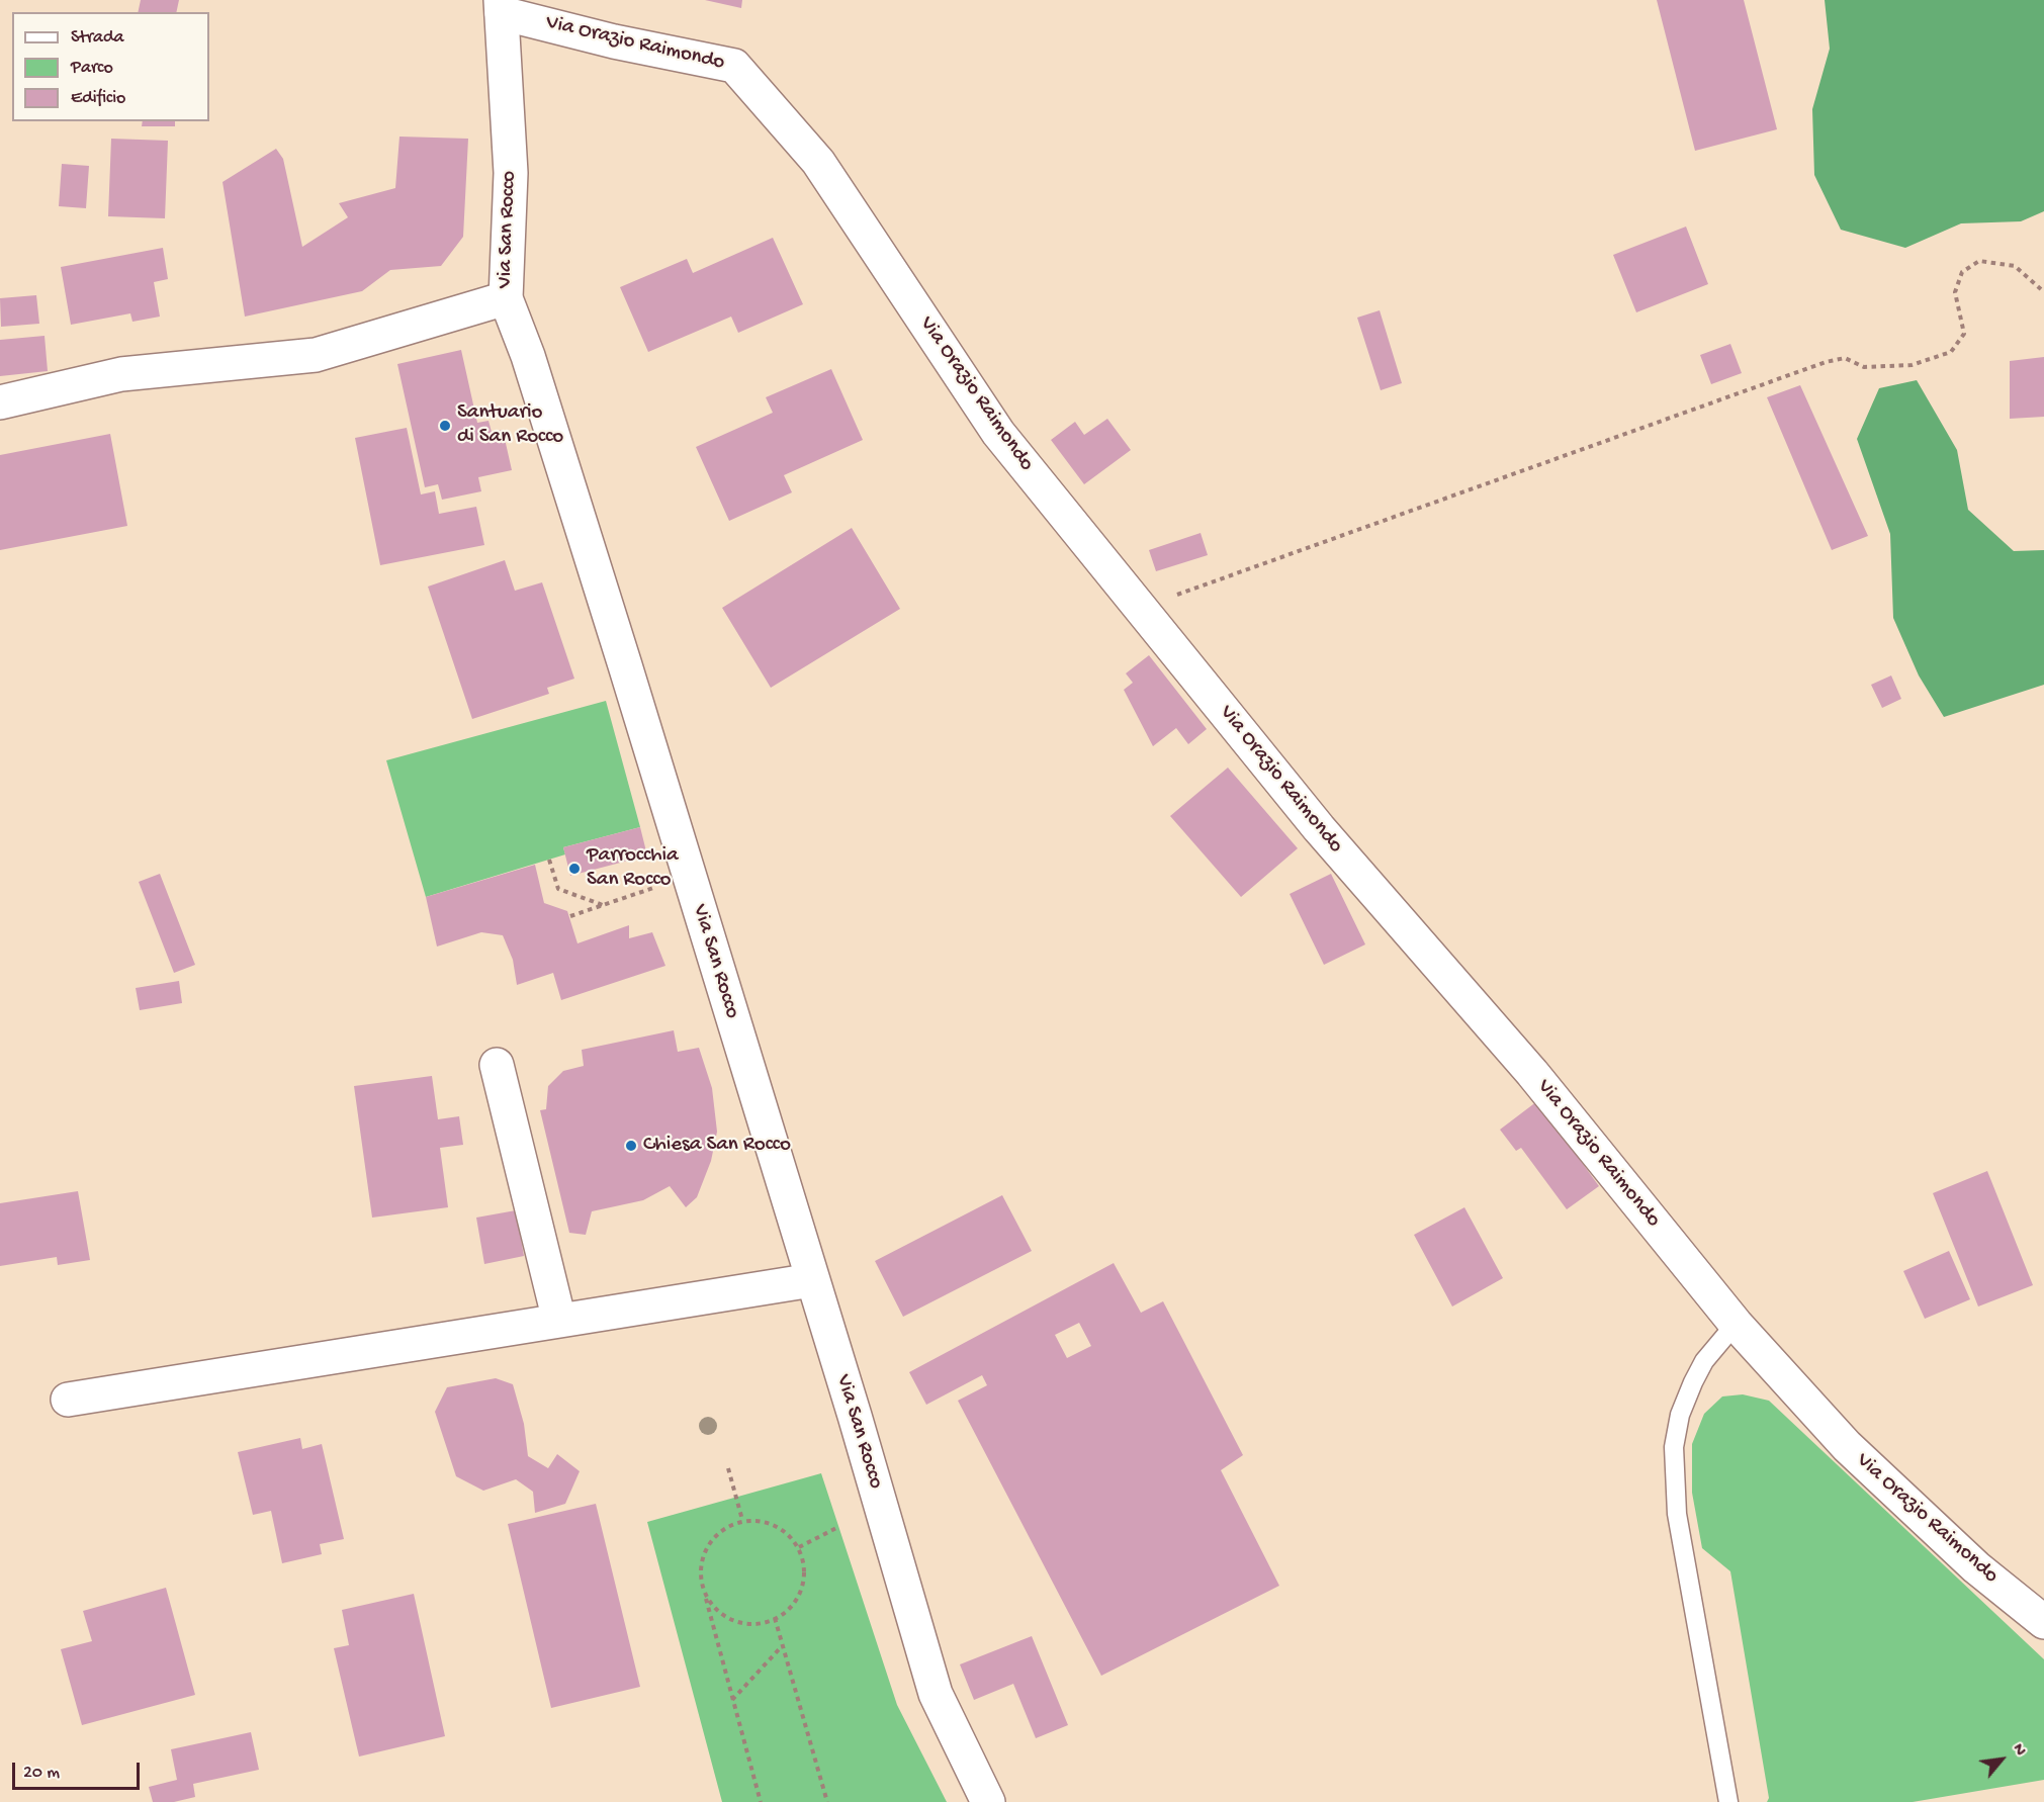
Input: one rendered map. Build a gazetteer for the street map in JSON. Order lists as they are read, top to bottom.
{
  "streets": {
    "street": ["Via Orazio Raimondo", "Via San Rocco"]
  },
  "crossings": [
    ["Via Orazio Raimondo", "Via San Rocco"]
  ],
  "places": ["Santuario di San Rocco", "Parrocchia San Rocco", "Chiesa San Rocco"],
  "legend": ["Strada", "Parco", "Edificio"],
  "scale_bar": "20 m",
  "north": "top right"
}
